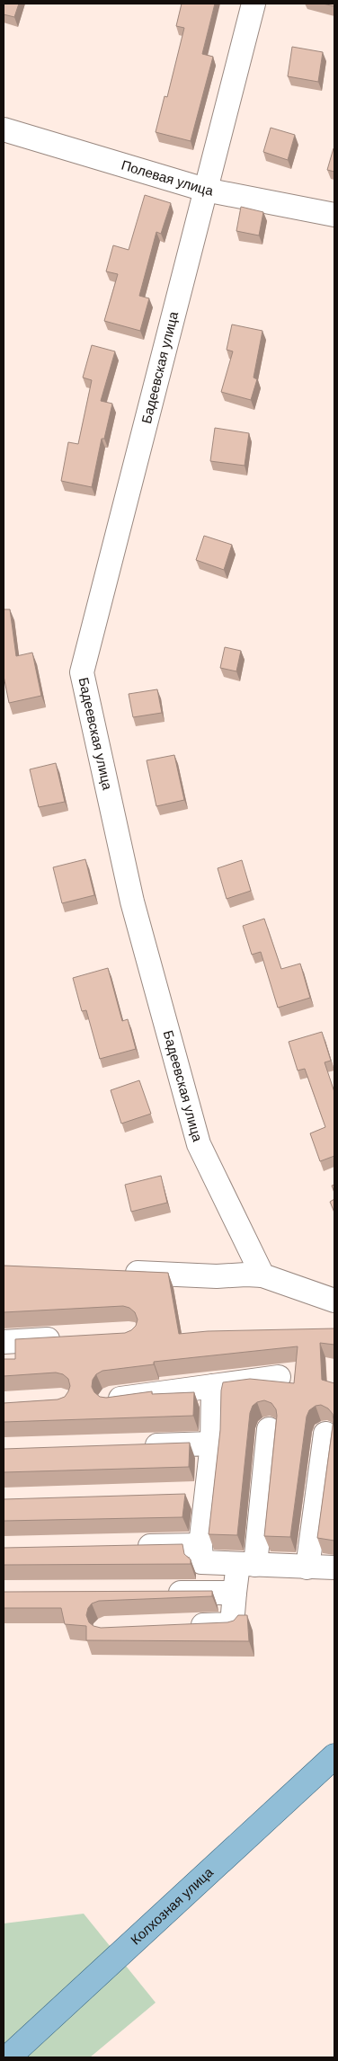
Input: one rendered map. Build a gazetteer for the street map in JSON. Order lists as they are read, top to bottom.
{
  "streets": {
    "main road": ["Колхозная улица"],
    "street": ["Полевая улица", "Бадеевская улица"]
  },
  "crossings": [
    ["Полевая улица", "Бадеевская улица"]
  ]
}
